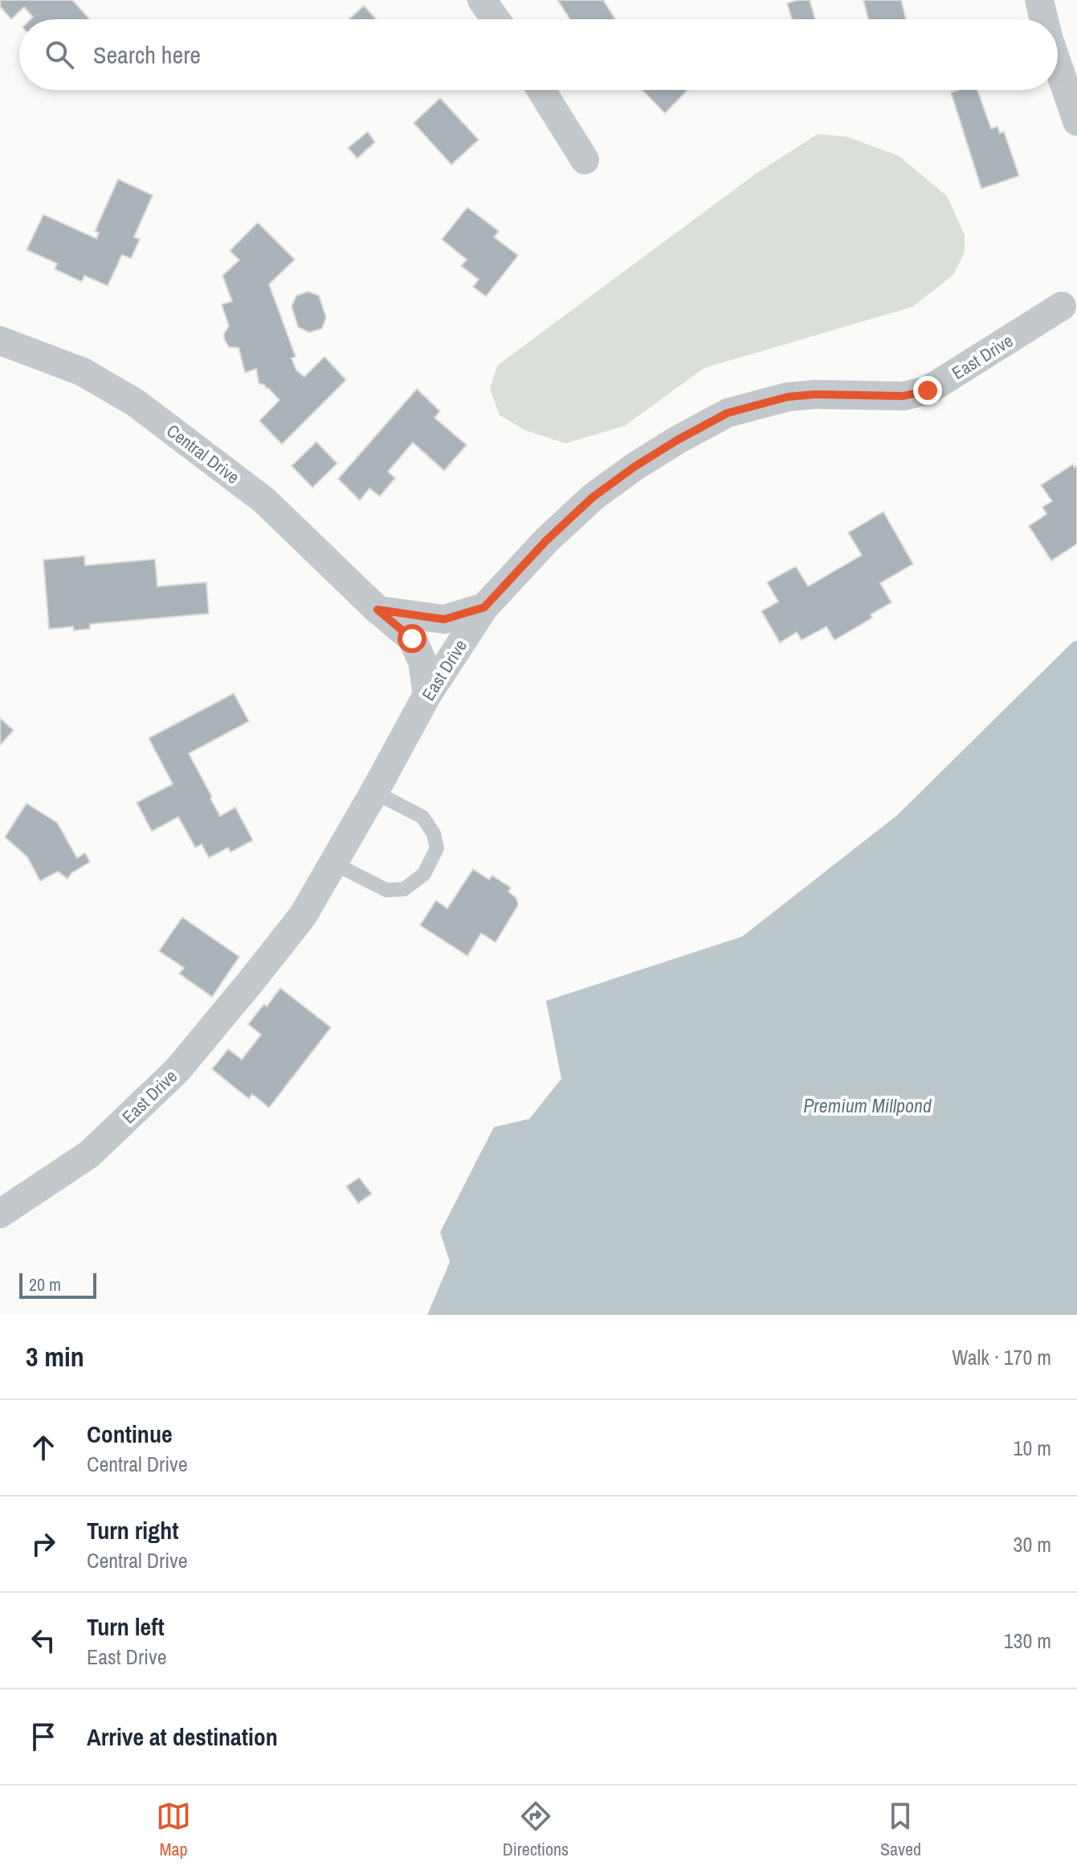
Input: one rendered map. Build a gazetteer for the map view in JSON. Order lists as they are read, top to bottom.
{
  "streets": {
    "street": ["East Drive", "Central Drive"]
  },
  "crossings": [
    ["East Drive", "Central Drive"]
  ],
  "water": ["Premium Millpond"],
  "scale_bar": "20 m",
  "page": {
    "search": "Search here",
    "scale": "20 m",
    "heading": ["3 min", "Walk · 170 m"],
    "list": [
      ["Continue", "Central Drive", "10 m"],
      ["Turn right", "Central Drive", "30 m"],
      ["Turn left", "East Drive", "130 m"],
      "Arrive at destination"
    ],
    "nav": ["Map", "Directions", "Saved"]
  }
}
